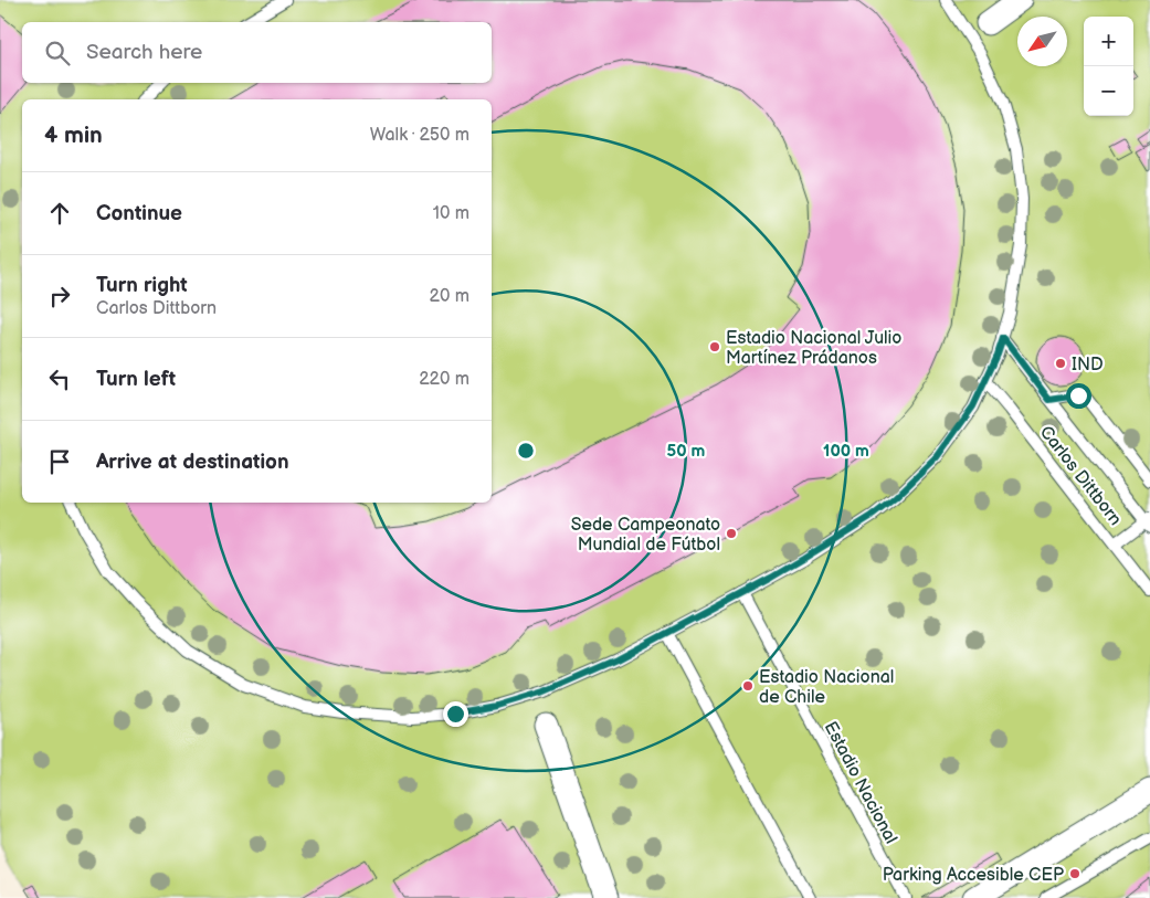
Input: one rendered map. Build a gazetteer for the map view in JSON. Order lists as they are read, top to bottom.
{
  "streets": {
    "lane": ["Carlos Dittborn", "Estadio Nacional"]
  },
  "places": [
    "Estadio Nacional Julio Martínez Prádanos",
    "IND",
    "Sede Campeonato Mundial de Fútbol",
    "Estadio Nacional de Chile",
    "Parking Accesible CEP"
  ],
  "north": "bottom left",
  "page": {
    "map_buttons": ["+", "−"],
    "search": "Search here",
    "heading": ["4 min", "Walk · 250 m"],
    "list": [
      ["Continue", "10 m"],
      ["Turn right", "Carlos Dittborn", "20 m"],
      ["Turn left", "220 m"],
      "Arrive at destination"
    ]
  },
  "rings": ["50 m", "100 m"]
}
